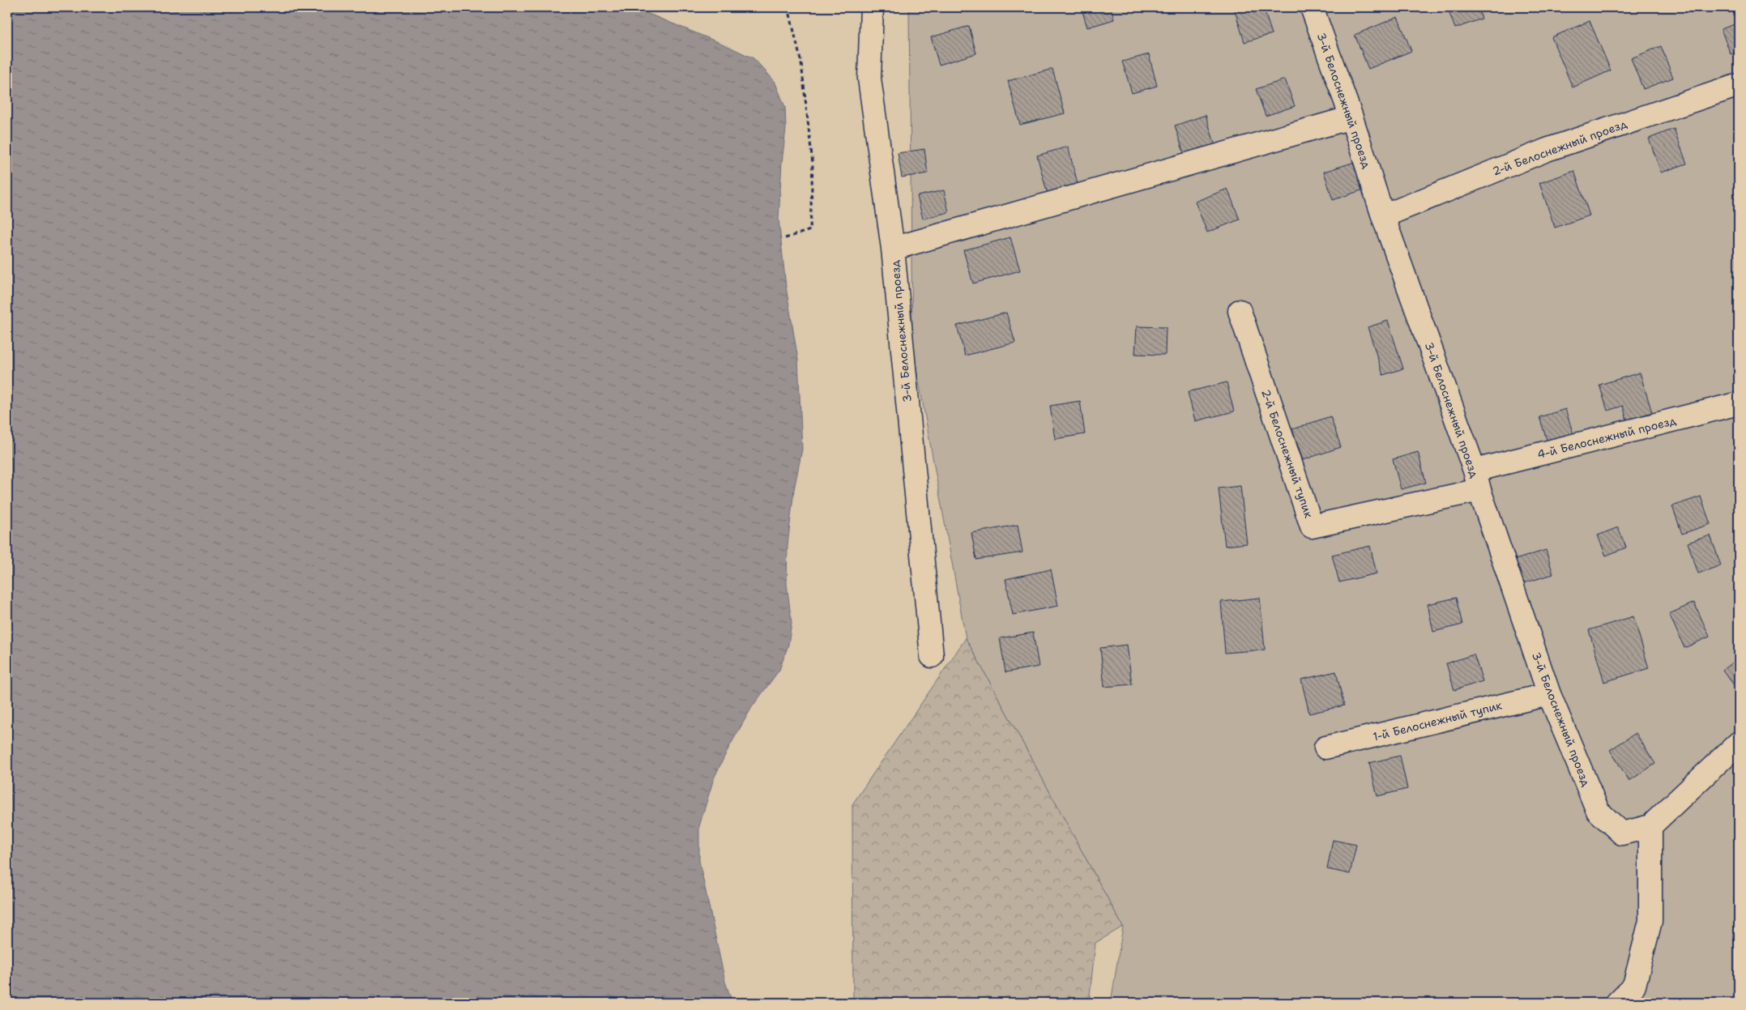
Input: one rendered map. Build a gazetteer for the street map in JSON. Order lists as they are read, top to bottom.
{
  "streets": {
    "lane": [
      "3-й Белоснежный проезд",
      "2-й Белоснежный проезд",
      "4-й Белоснежный проезд",
      "2-й Белоснежный тупик",
      "1-й Белоснежный тупик"
    ]
  },
  "crossings": [
    ["3-й Белоснежный проезд", "2-й Белоснежный проезд"],
    ["3-й Белоснежный проезд", "4-й Белоснежный проезд"],
    ["3-й Белоснежный проезд", "2-й Белоснежный тупик"],
    ["3-й Белоснежный проезд", "1-й Белоснежный тупик"],
    ["4-й Белоснежный проезд", "2-й Белоснежный тупик"]
  ]
}
